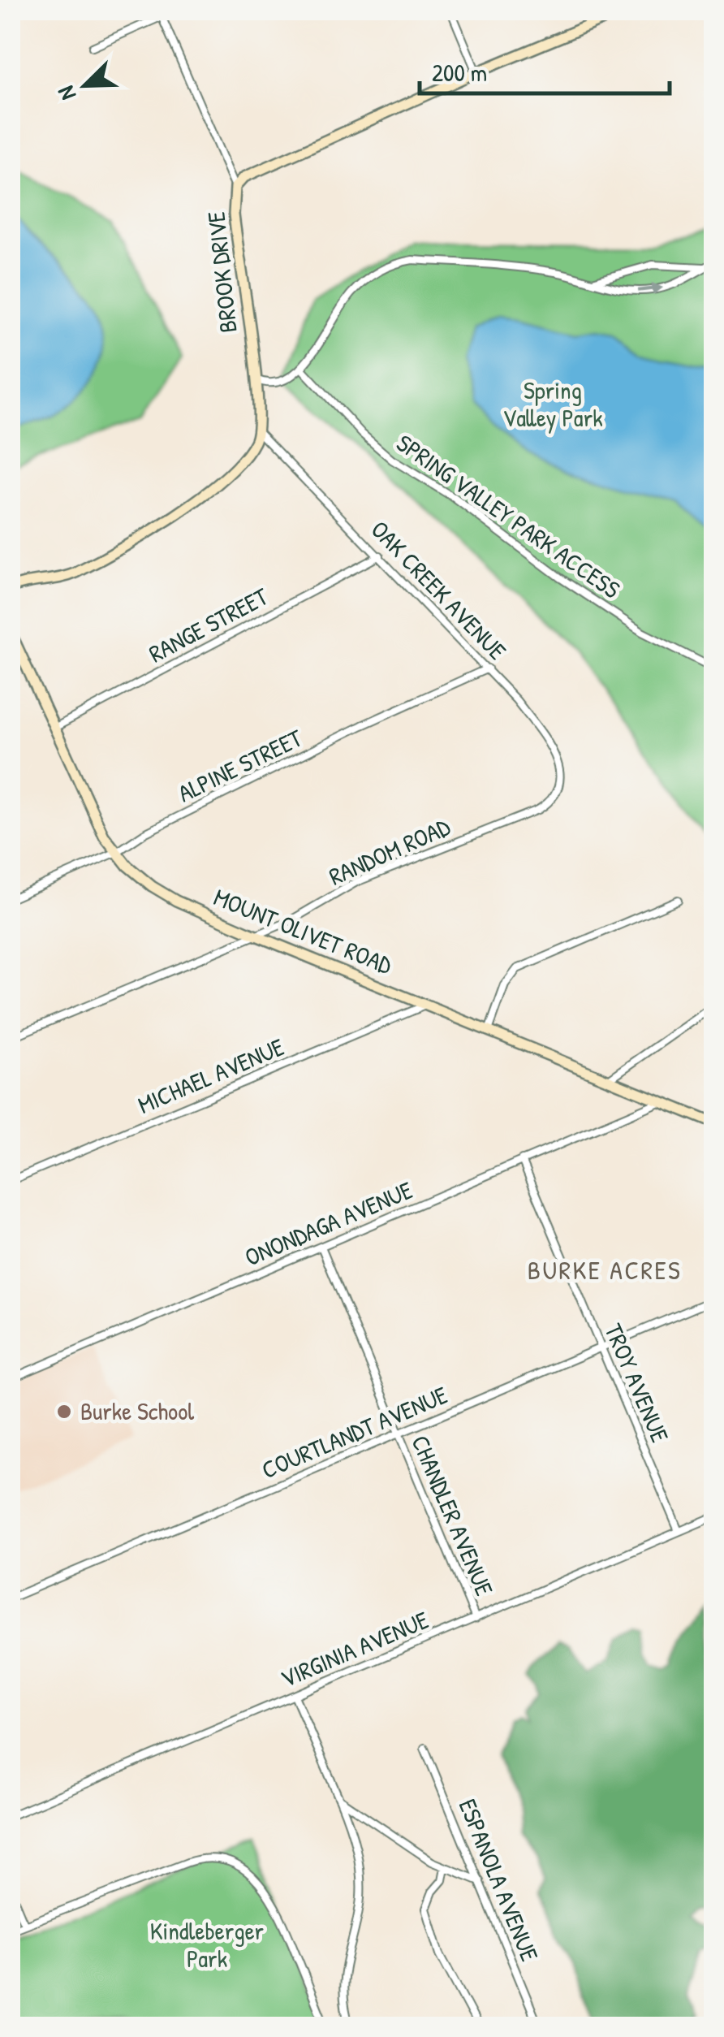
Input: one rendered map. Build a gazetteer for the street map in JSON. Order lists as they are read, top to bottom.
{
  "streets": {
    "street": [
      "BROOK DRIVE",
      "SPRING VALLEY PARK ACCESS",
      "OAK CREEK AVENUE",
      "RANGE STREET",
      "ALPINE STREET",
      "RANDOM ROAD",
      "MOUNT OLIVET ROAD",
      "MICHAEL AVENUE",
      "ONONDAGA AVENUE",
      "TROY AVENUE",
      "COURTLANDT AVENUE",
      "CHANDLER AVENUE",
      "VIRGINIA AVENUE",
      "ESPANOLA AVENUE"
    ]
  },
  "crossings": [
    ["BROOK DRIVE", "OAK CREEK AVENUE"],
    ["OAK CREEK AVENUE", "RANGE STREET"],
    ["OAK CREEK AVENUE", "ALPINE STREET"],
    ["OAK CREEK AVENUE", "RANDOM ROAD"],
    ["RANGE STREET", "MOUNT OLIVET ROAD"],
    ["ALPINE STREET", "MOUNT OLIVET ROAD"],
    ["RANDOM ROAD", "MOUNT OLIVET ROAD"],
    ["MOUNT OLIVET ROAD", "MICHAEL AVENUE"],
    ["MOUNT OLIVET ROAD", "ONONDAGA AVENUE"],
    ["ONONDAGA AVENUE", "TROY AVENUE"],
    ["ONONDAGA AVENUE", "CHANDLER AVENUE"],
    ["TROY AVENUE", "COURTLANDT AVENUE"],
    ["TROY AVENUE", "VIRGINIA AVENUE"],
    ["COURTLANDT AVENUE", "CHANDLER AVENUE"],
    ["CHANDLER AVENUE", "VIRGINIA AVENUE"]
  ],
  "districts": ["BURKE ACRES"],
  "parks": ["Spring Valley Park", "Kindleberger Park"],
  "places": ["Burke School"],
  "scale_bar": "200 m",
  "north": "bottom left"
}
